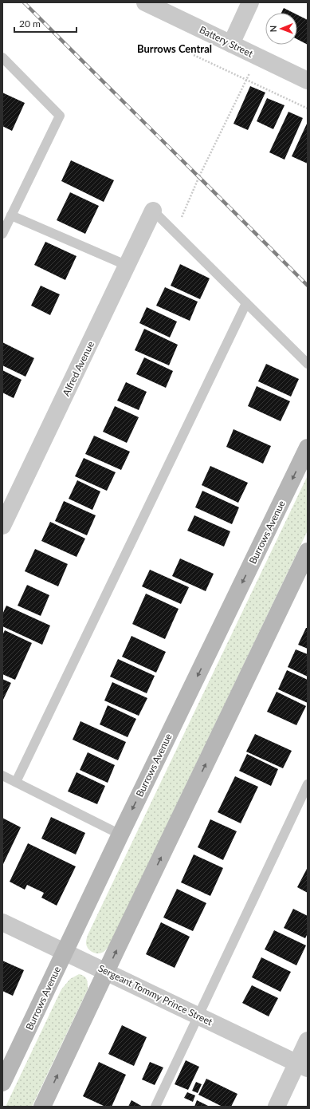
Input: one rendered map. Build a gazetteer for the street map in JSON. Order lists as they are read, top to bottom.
{
  "streets": {
    "street": [
      "Battery Street",
      "Alfred Avenue",
      "Burrows Avenue",
      "Sergeant Tommy Prince Street"
    ]
  },
  "crossings": [
    ["Burrows Avenue", "Sergeant Tommy Prince Street"]
  ],
  "districts": ["Burrows Central"],
  "scale_bar": "20 m",
  "north": "left"
}
